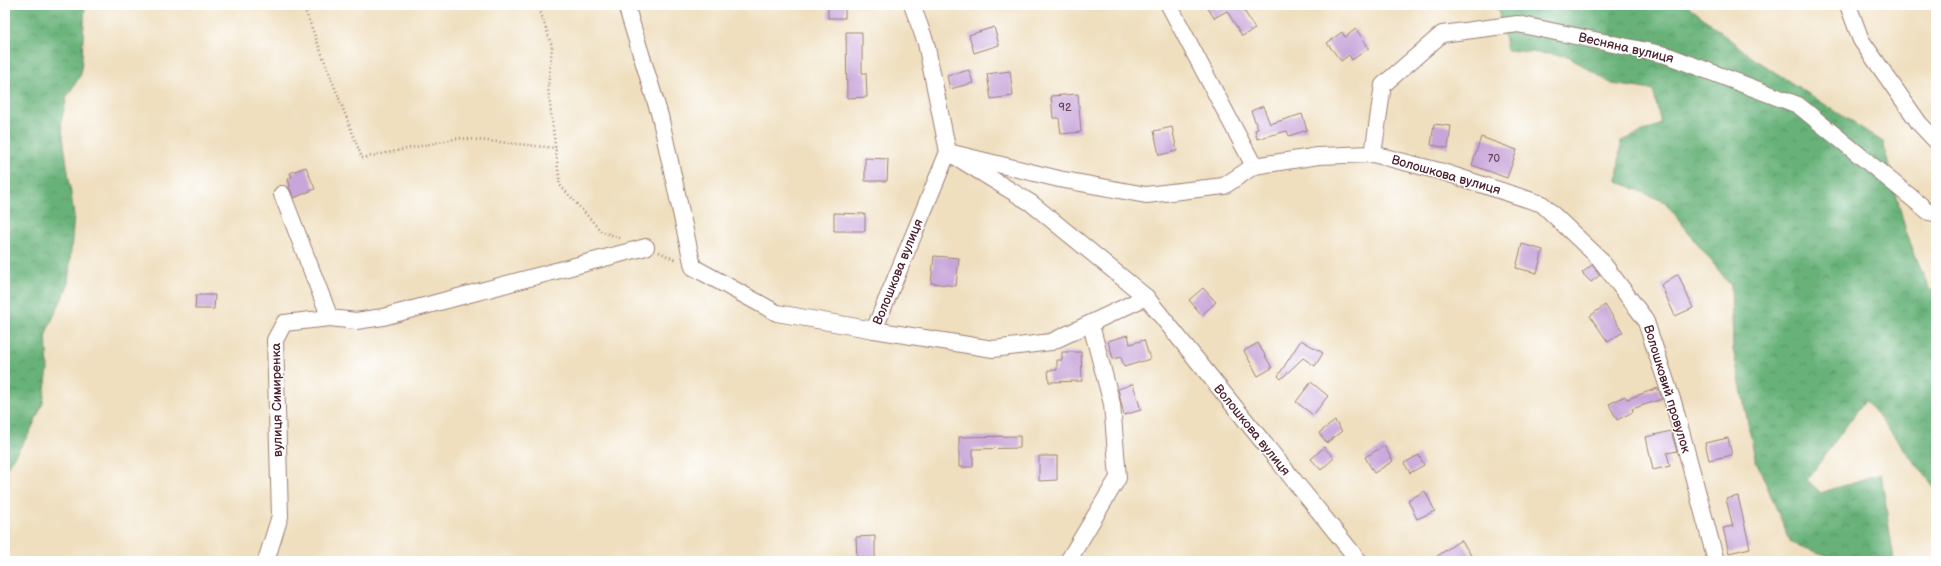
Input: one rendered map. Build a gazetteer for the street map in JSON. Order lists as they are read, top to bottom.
{
  "streets": {
    "street": [
      "Весняна вулиця",
      "Волошкова вулиця",
      "Волошковий провулок",
      "вулиця Симиренка"
    ]
  },
  "crossings": [
    ["Весняна вулиця", "Волошкова вулиця"],
    ["Волошкова вулиця", "Волошковий провулок"]
  ],
  "house_numbers": ["92", "70"]
}
